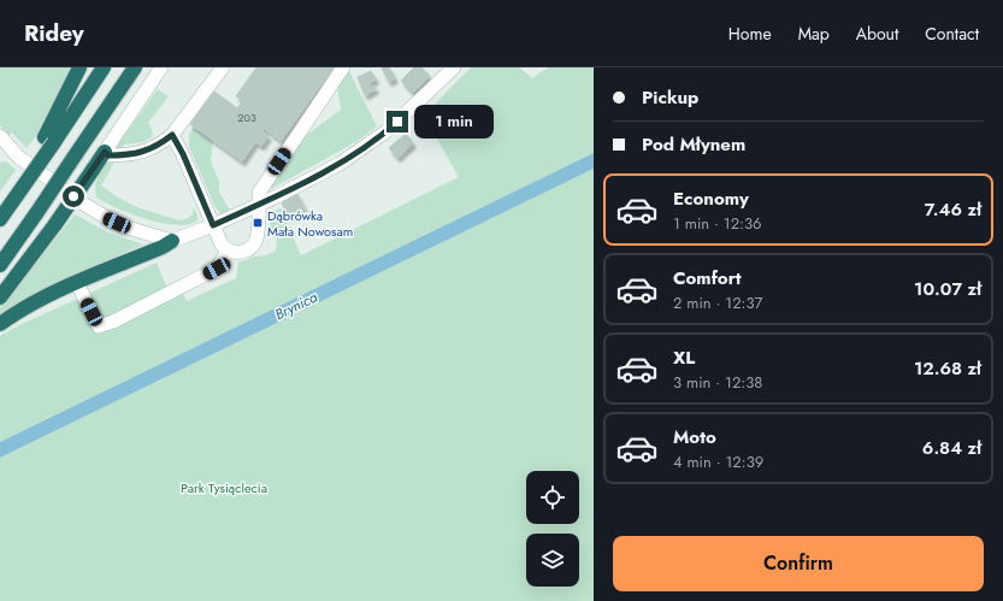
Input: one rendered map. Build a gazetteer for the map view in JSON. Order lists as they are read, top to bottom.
{
  "water": ["Brynica"],
  "parks": ["Park Tysiąclecia"],
  "places": {
    "transit": ["Dąbrówka Mała Nowosam"]
  },
  "house_numbers": ["203"],
  "page": {
    "header": "Ridey",
    "nav": [
      "Home",
      "Map",
      "About",
      "Contact"
    ],
    "banner": ["Pickup", "Pod Młynem"],
    "bubble": "1 min",
    "list": [
      {
        "name": "Economy",
        "note": "1 min · 12:36",
        "value": "7.46 zł"
      },
      {
        "name": "Comfort",
        "note": "2 min · 12:37",
        "value": "10.07 zł"
      },
      {
        "name": "XL",
        "note": "3 min · 12:38",
        "value": "12.68 zł"
      },
      {
        "name": "Moto",
        "note": "4 min · 12:39",
        "value": "6.84 zł"
      }
    ],
    "buttons": "Confirm"
  }
}
